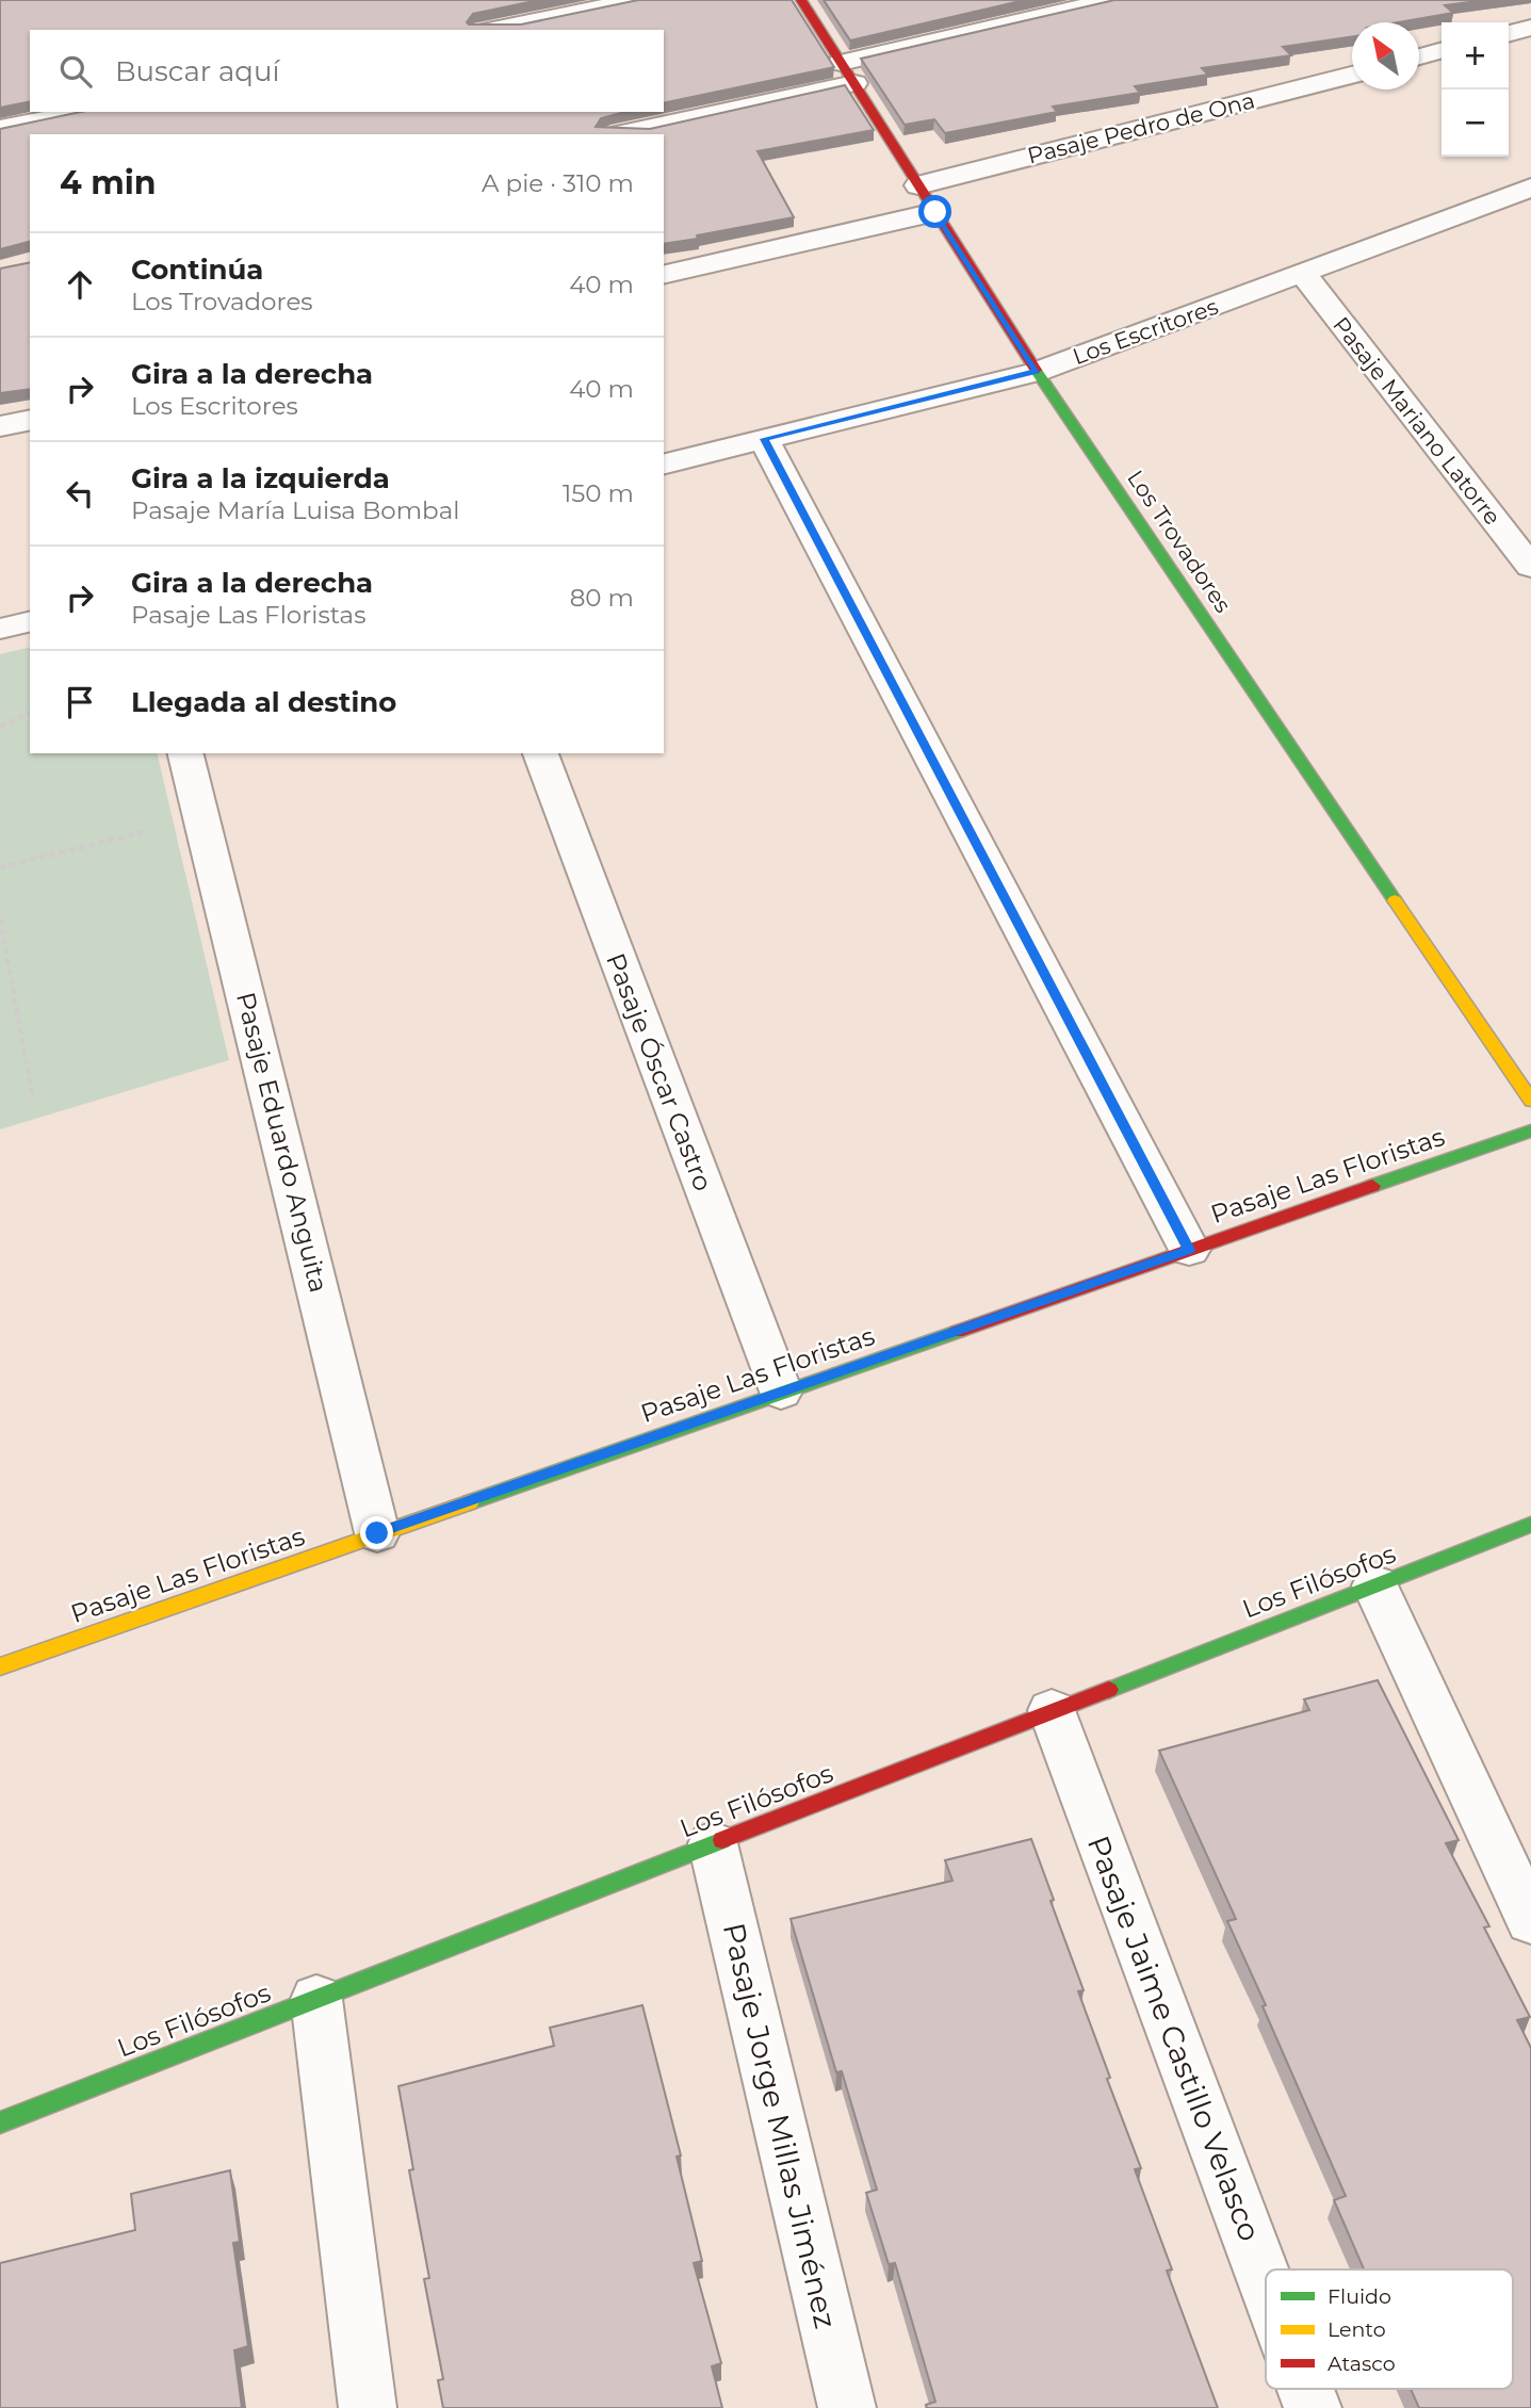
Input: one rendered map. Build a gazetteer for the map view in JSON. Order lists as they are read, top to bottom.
{
  "streets": {
    "street": [
      "Pasaje Pedro de Ona",
      "Los Escritores",
      "Pasaje Mariano Latorre",
      "Los Trovadores",
      "Pasaje Óscar Castro",
      "Pasaje Eduardo Anguita",
      "Pasaje Las Floristas",
      "Los Filósofos",
      "Pasaje Jaime Castillo Velasco",
      "Pasaje Jorge Millas Jiménez"
    ]
  },
  "crossings": [
    ["Pasaje Pedro de Ona", "Los Trovadores"],
    ["Los Escritores", "Pasaje Mariano Latorre"],
    ["Los Escritores", "Los Trovadores"],
    ["Pasaje Óscar Castro", "Pasaje Las Floristas"],
    ["Pasaje Eduardo Anguita", "Pasaje Las Floristas"],
    ["Los Filósofos", "Pasaje Jaime Castillo Velasco"],
    ["Los Filósofos", "Pasaje Jorge Millas Jiménez"]
  ],
  "legend": ["Fluido", "Lento", "Atasco"],
  "north": "top left",
  "page": {
    "map_buttons": ["+", "−"],
    "search": "Buscar aquí",
    "heading": ["4 min", "A pie · 310 m"],
    "list": [
      ["Continúa", "Los Trovadores", "40 m"],
      ["Gira a la derecha", "Los Escritores", "40 m"],
      ["Gira a la izquierda", "Pasaje María Luisa Bombal", "150 m"],
      ["Gira a la derecha", "Pasaje Las Floristas", "80 m"],
      "Llegada al destino"
    ]
  }
}
